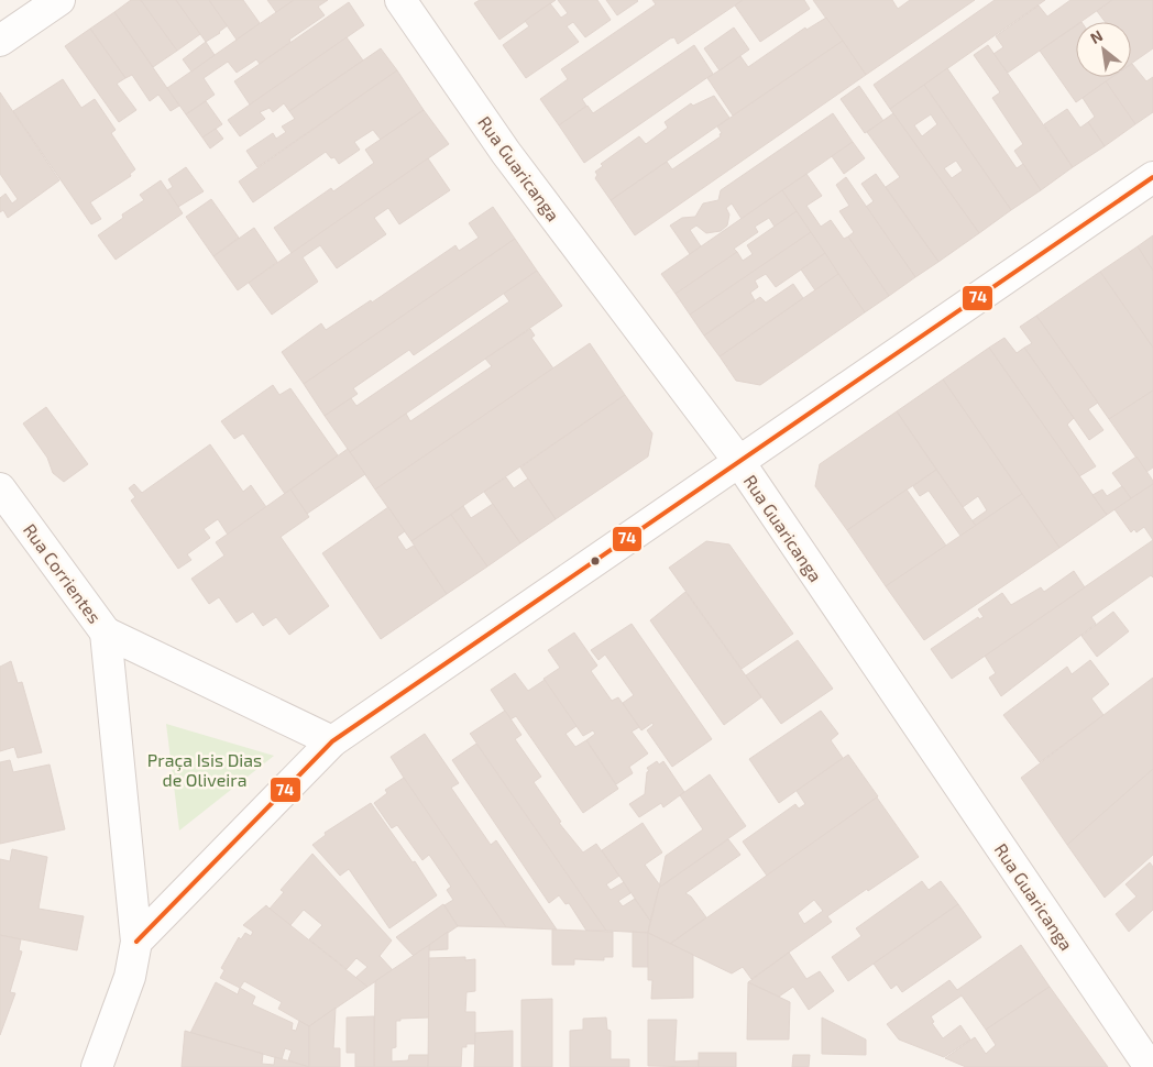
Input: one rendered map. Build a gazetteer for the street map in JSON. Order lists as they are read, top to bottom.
{
  "streets": {
    "street": ["Rua Guaricanga", "Rua Corrientes"]
  },
  "parks": ["Praça Isis Dias de Oliveira"],
  "lines": ["transit line 74"],
  "north": "top left"
}
